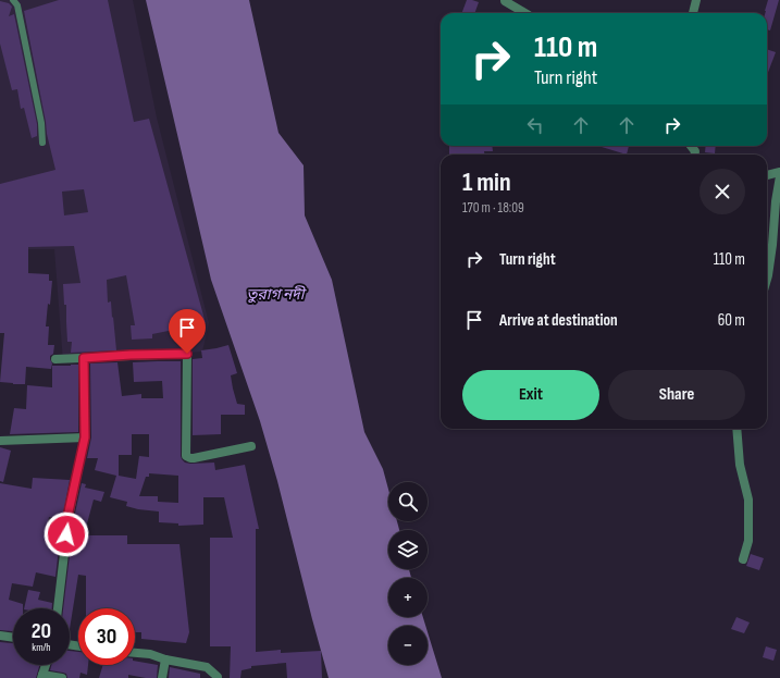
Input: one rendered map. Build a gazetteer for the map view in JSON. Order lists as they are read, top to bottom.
{
  "water": ["তুরাগ নদী"],
  "page": {
    "turn": ["110 m", "Turn right"],
    "heading": ["1 min", "170 m · 18:09"],
    "list": [
      {
        "name": "Turn right",
        "value": "110 m"
      },
      {
        "name": "Arrive at destination",
        "value": "60 m"
      }
    ],
    "buttons": ["Exit", "Share"],
    "map_buttons": ["+", "−"],
    "speed": "20 km/h",
    "limit": "30"
  }
}
